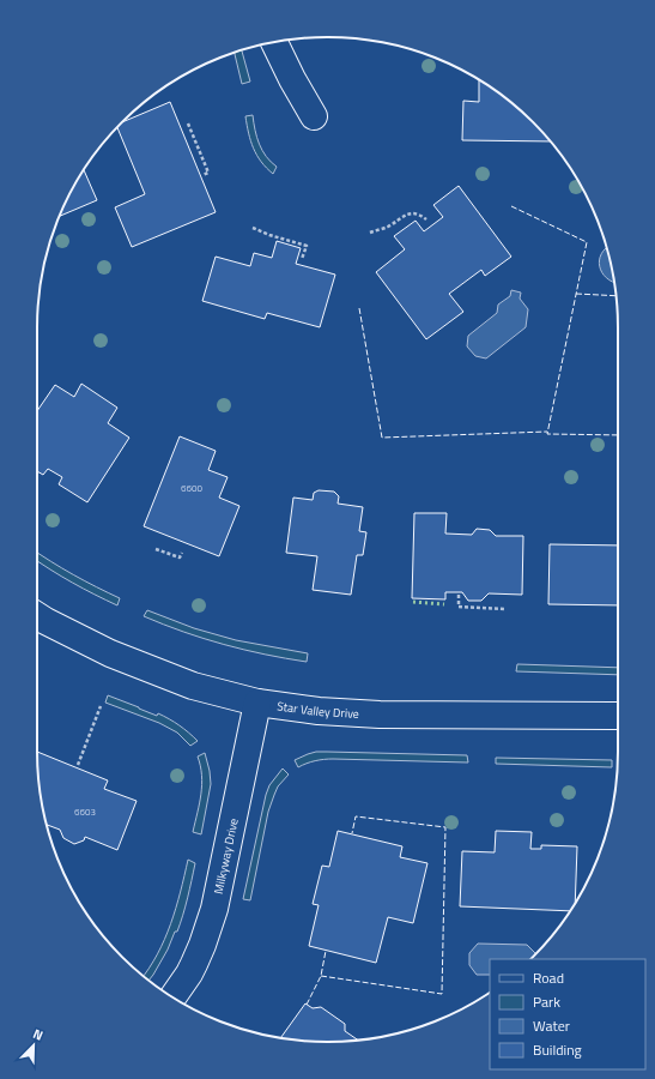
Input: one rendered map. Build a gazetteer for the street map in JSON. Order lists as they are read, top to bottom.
{
  "streets": {
    "street": ["Star Valley Drive", "Milkyway Drive"]
  },
  "crossings": [
    ["Star Valley Drive", "Milkyway Drive"]
  ],
  "house_numbers": ["6600", "6603"],
  "legend": [
    "Road",
    "Park",
    "Water",
    "Building"
  ],
  "north": "top right"
}
